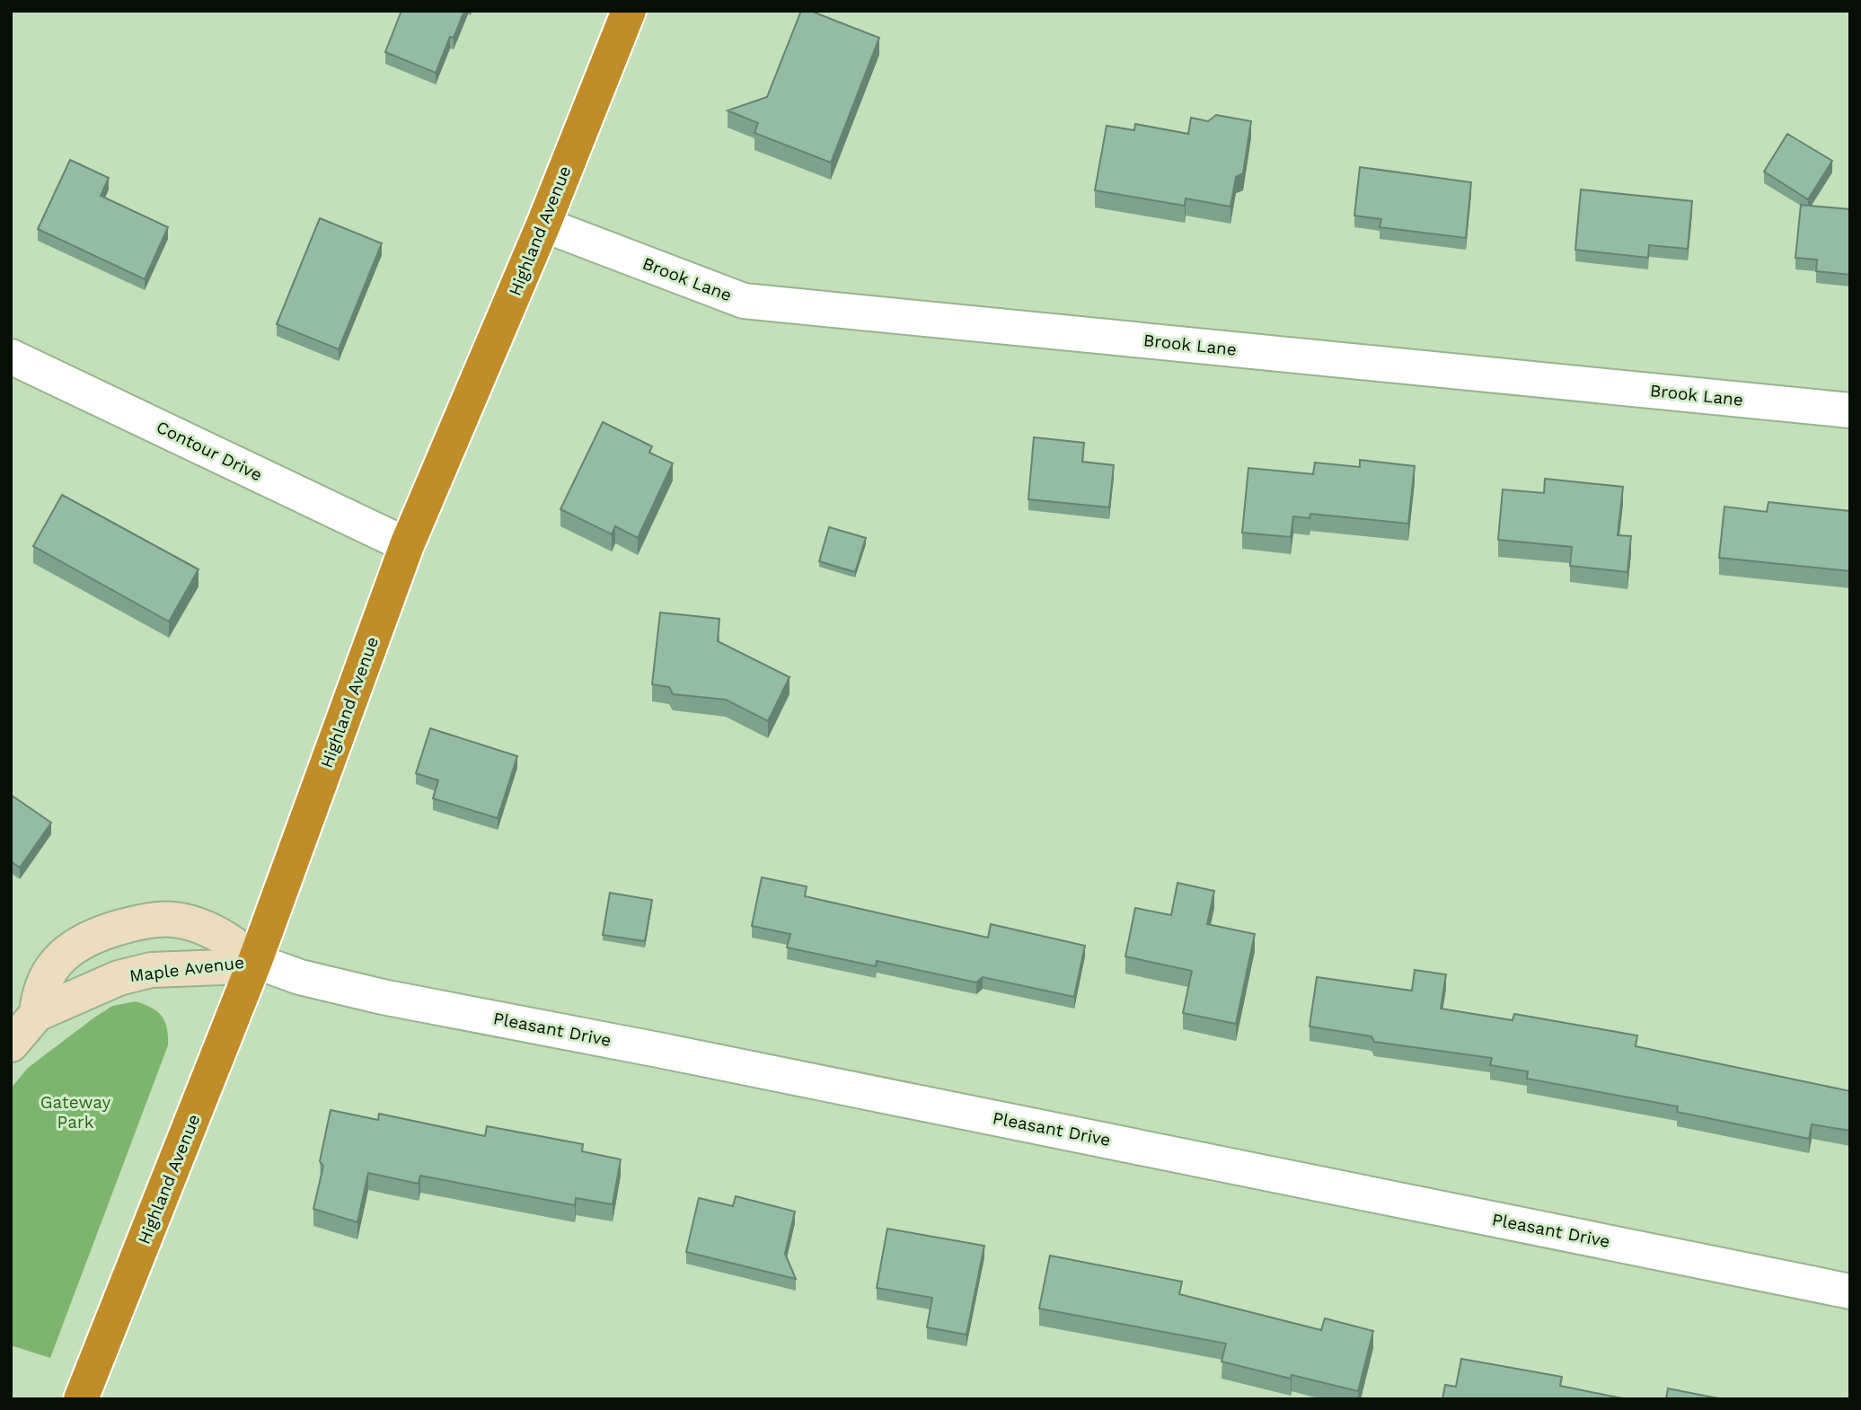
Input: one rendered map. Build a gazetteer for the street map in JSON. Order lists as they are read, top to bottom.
{
  "streets": {
    "highway": ["Highland Avenue"],
    "street": [
      "Brook Lane",
      "Contour Drive",
      "Maple Avenue",
      "Pleasant Drive"
    ]
  },
  "crossings": [
    ["Highland Avenue", "Brook Lane"],
    ["Highland Avenue", "Contour Drive"],
    ["Highland Avenue", "Maple Avenue"],
    ["Highland Avenue", "Pleasant Drive"],
    ["Maple Avenue", "Pleasant Drive"]
  ],
  "parks": ["Gateway Park"]
}
